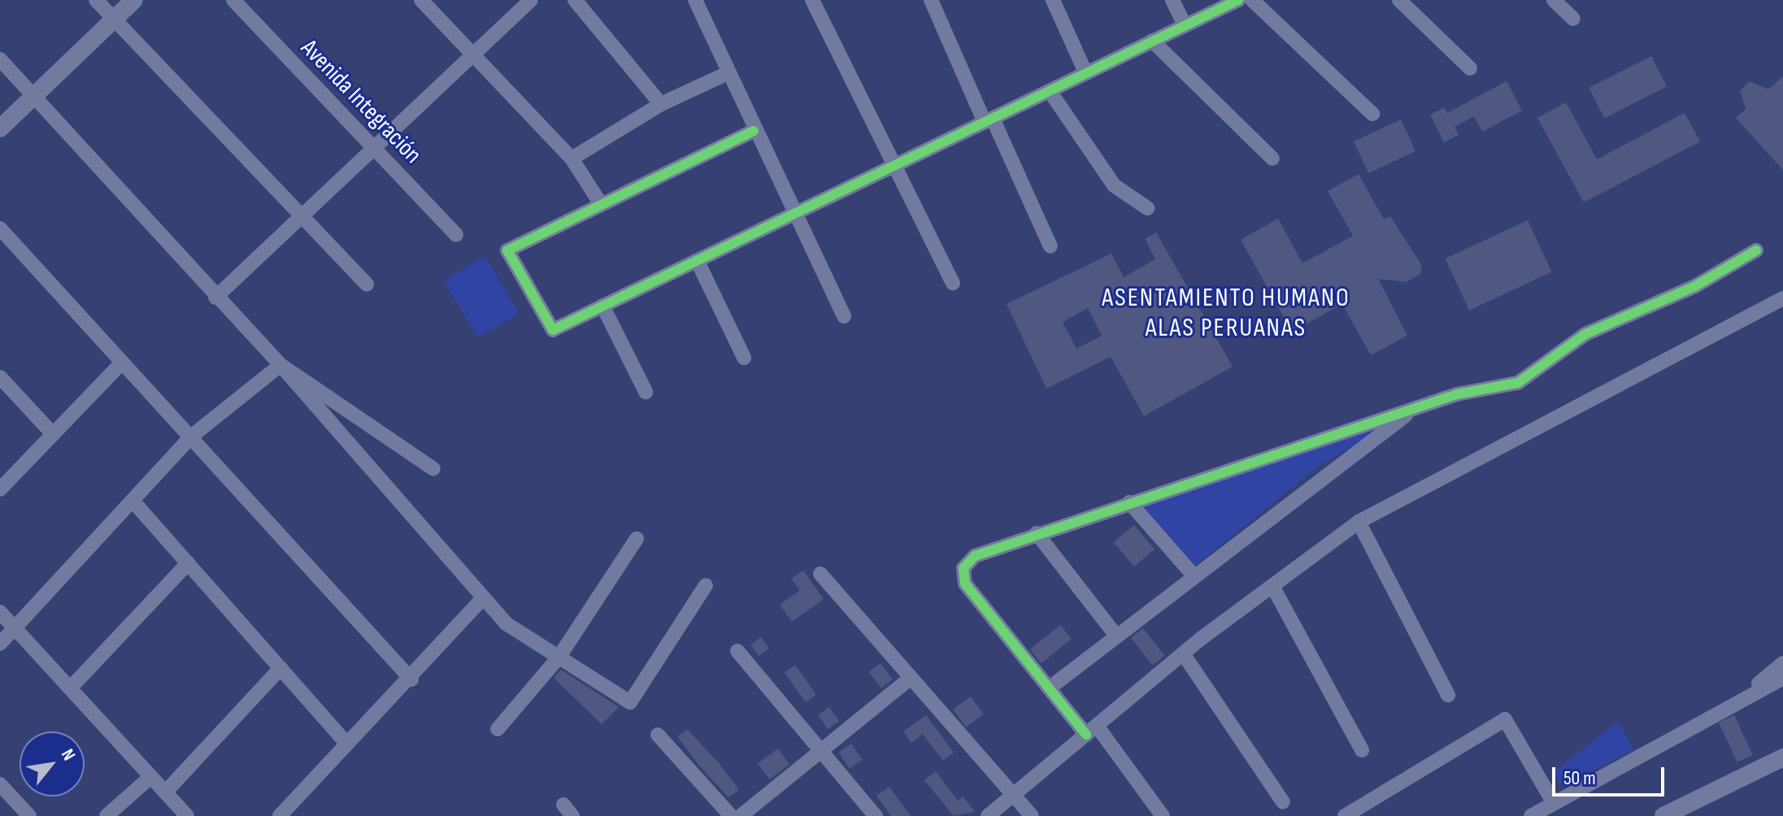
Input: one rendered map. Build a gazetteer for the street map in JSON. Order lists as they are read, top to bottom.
{
  "streets": {
    "street": ["Avenida Integración"]
  },
  "districts": ["ASENTAMIENTO HUMANO ALAS PERUANAS"],
  "scale_bar": "50 m",
  "north": "top right"
}
